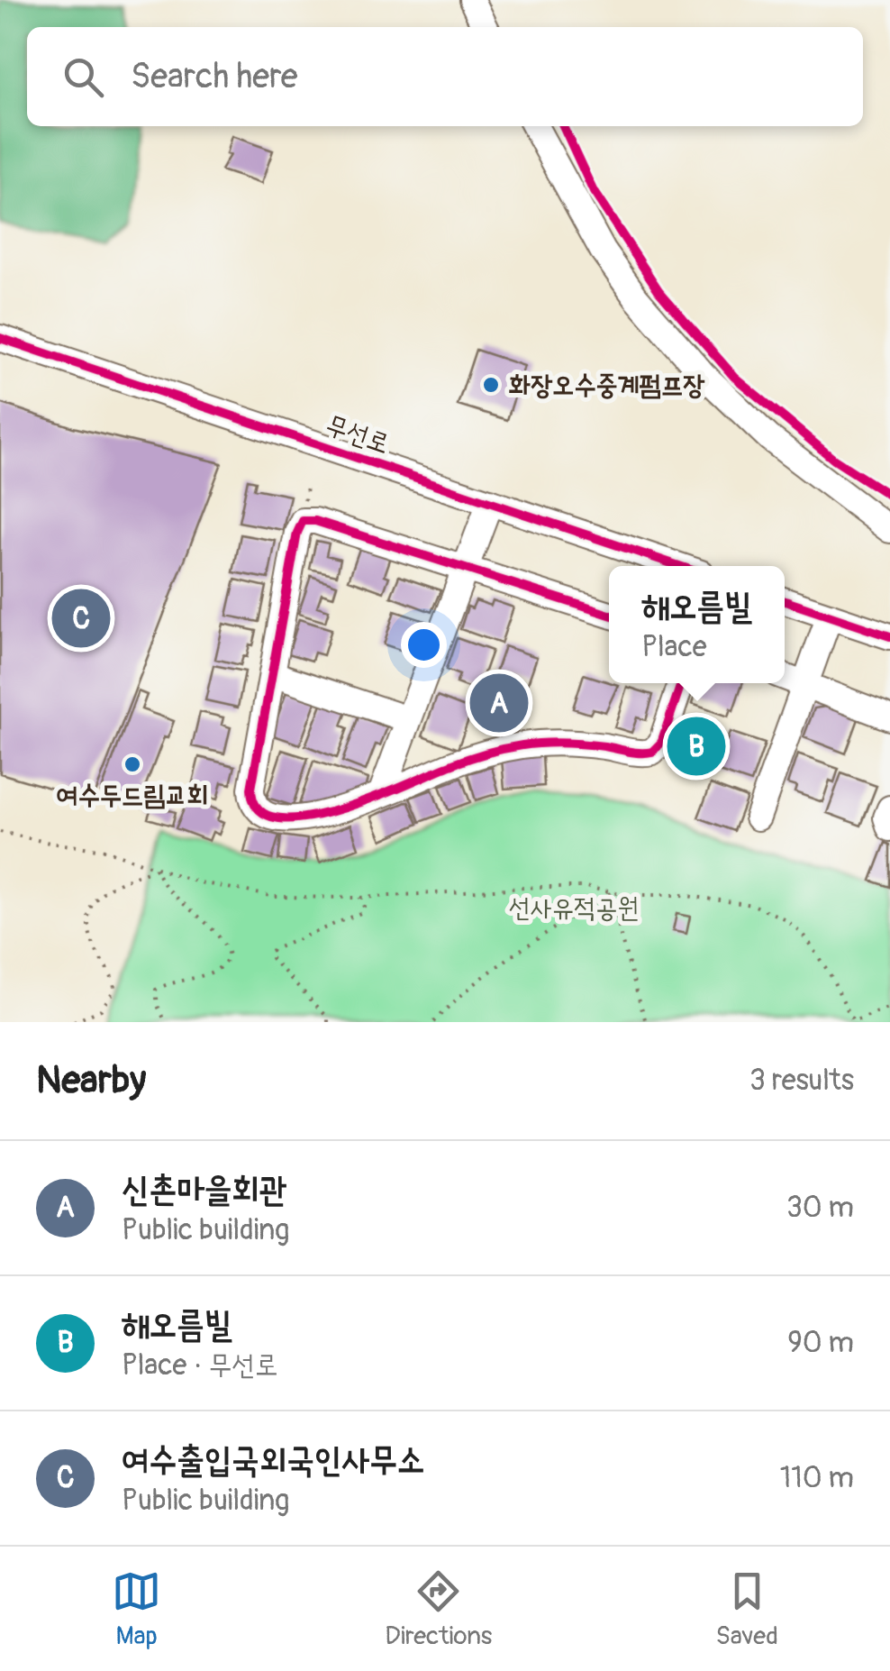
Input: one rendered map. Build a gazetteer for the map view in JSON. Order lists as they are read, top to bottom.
{
  "streets": {
    "street": ["무선로"]
  },
  "parks": ["선사유적공원"],
  "places": ["화장오수중계펌프장", "여수두드림교회"],
  "page": {
    "search": "Search here",
    "popup": ["해오름빌", "Place"],
    "pins": ["C", "A", "B"],
    "heading": ["Nearby", "3 results"],
    "list": [
      {
        "mark": "A",
        "name": "신촌마을회관",
        "note": "Public building",
        "value": "30 m"
      },
      {
        "mark": "B",
        "name": "해오름빌",
        "note": "Place · 무선로",
        "value": "90 m"
      },
      {
        "mark": "C",
        "name": "여수출입국외국인사무소",
        "note": "Public building",
        "value": "110 m"
      }
    ],
    "nav": ["Map", "Directions", "Saved"]
  }
}
